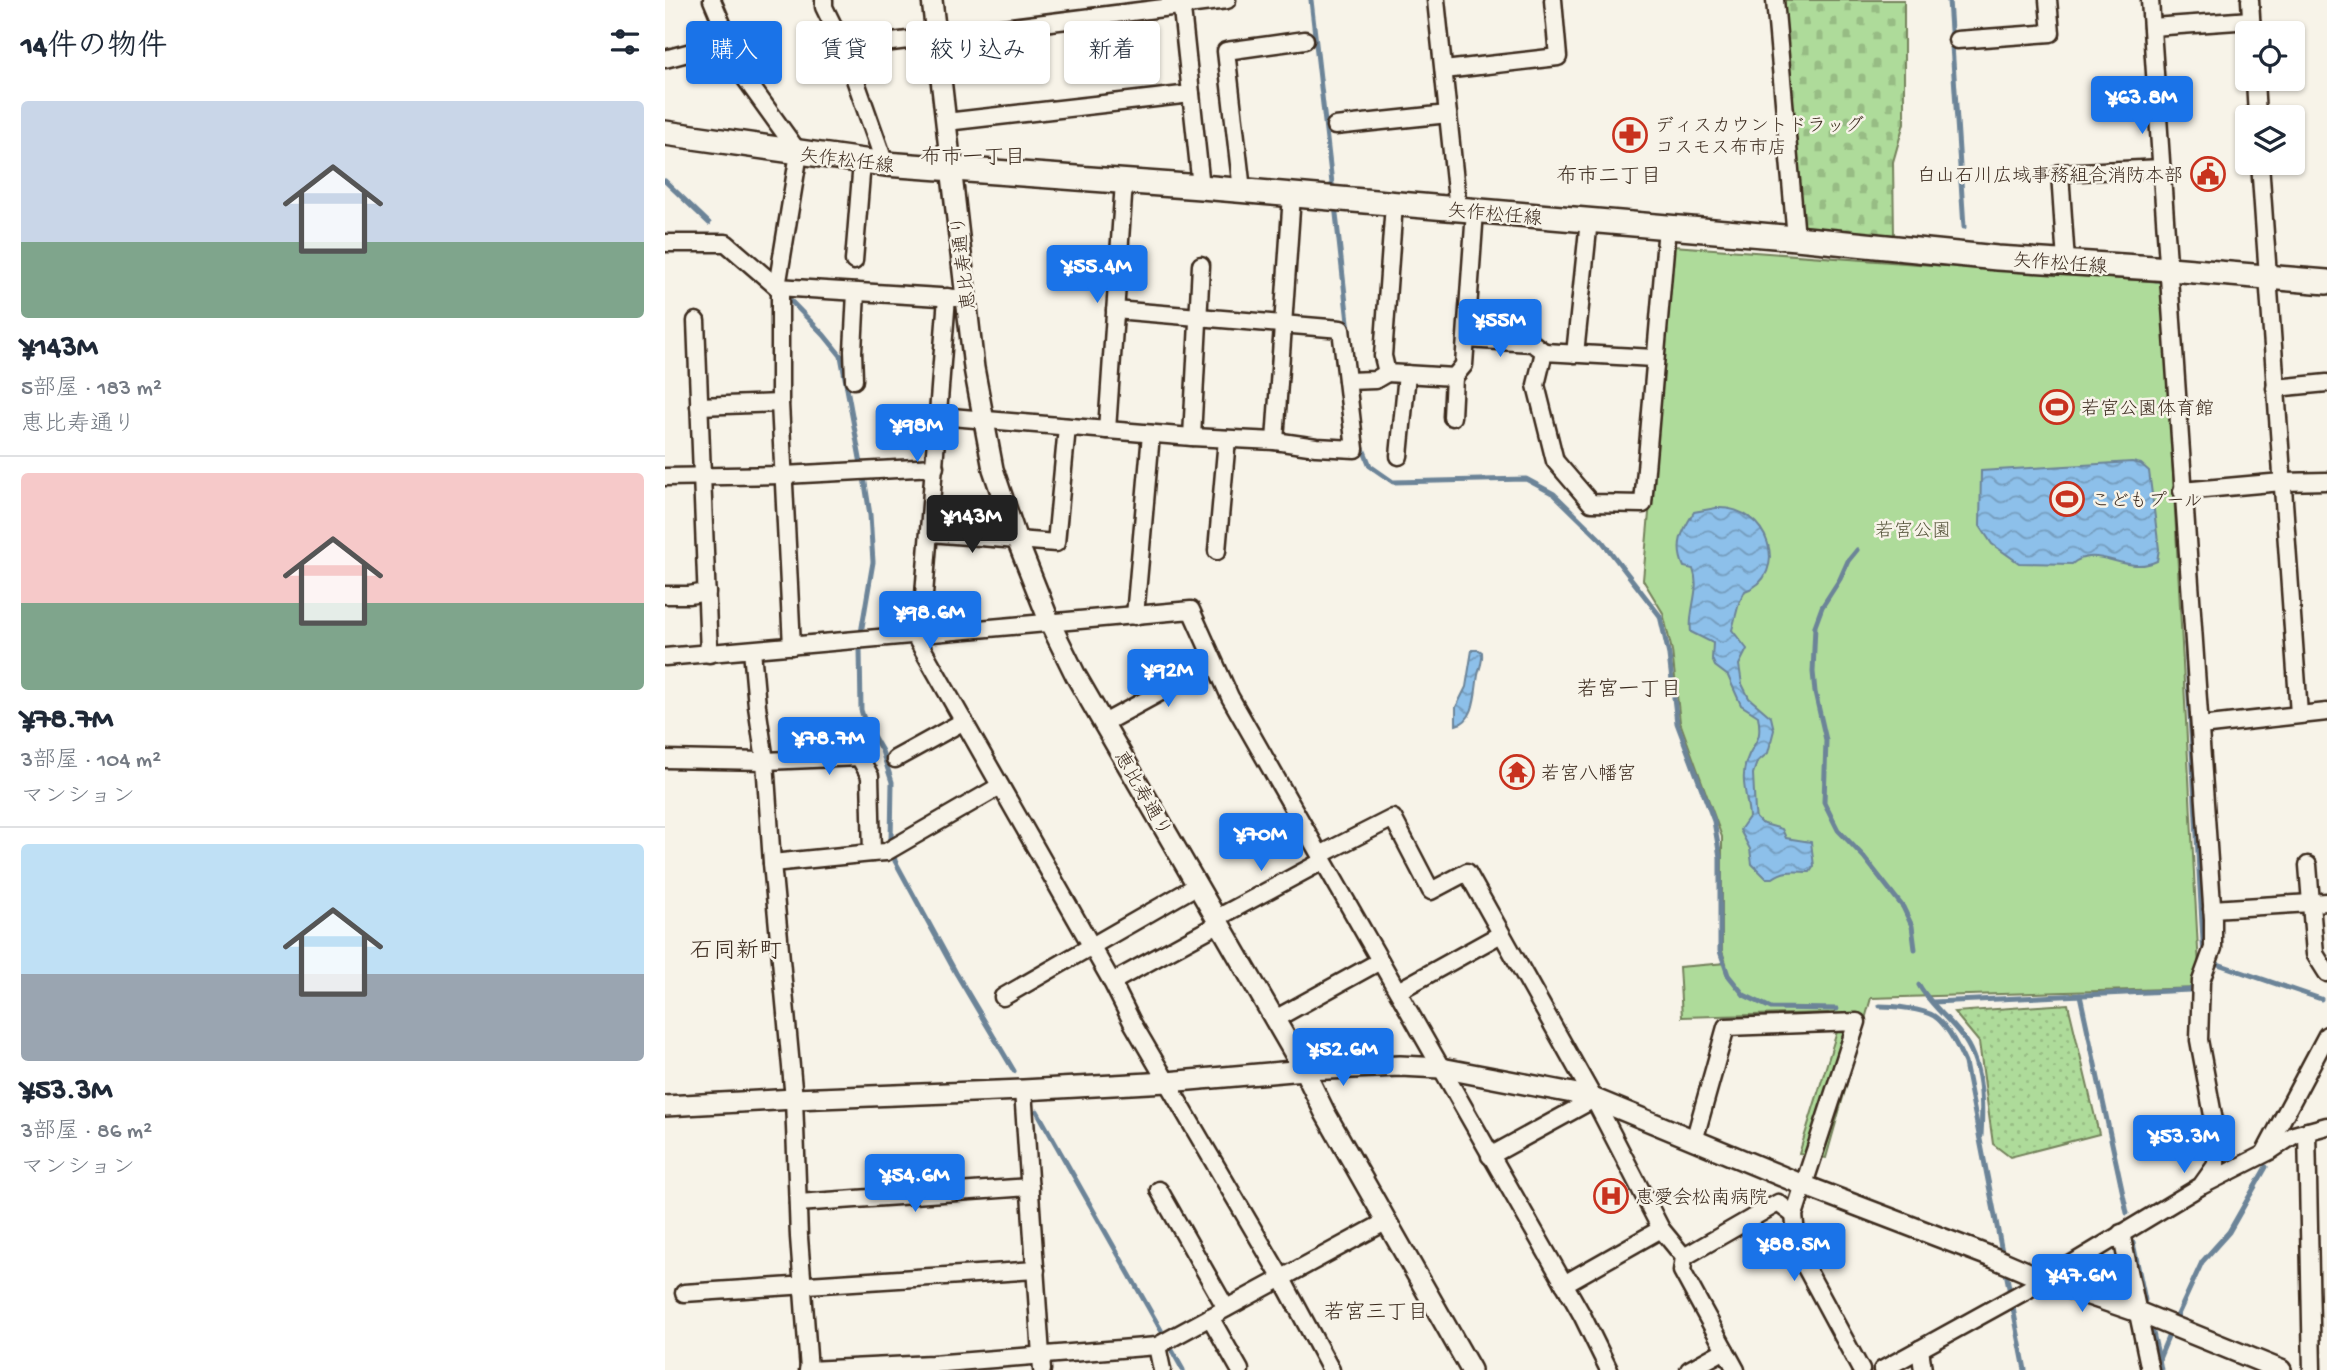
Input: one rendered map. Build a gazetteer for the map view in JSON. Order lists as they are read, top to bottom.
{
  "streets": {
    "main road": ["矢作松任線"],
    "street": ["恵比寿通り"]
  },
  "crossings": [
    ["矢作松任線", "恵比寿通り"]
  ],
  "districts": [
    "布市一丁目",
    "布市二丁目",
    "若宮一丁目",
    "石同新町",
    "若宮三丁目"
  ],
  "parks": ["若宮公園"],
  "places": {
    "pharmacy": ["ディスカウントドラッグ コスモス布市店"],
    "public building": ["白山石川広域事務組合消防本部"],
    "sports": ["若宮公園体育館", "こどもプール"],
    "temple": ["若宮八幡宮"],
    "hospital": ["恵愛会松南病院"]
  },
  "page": {
    "heading": "14件の物件",
    "chip": [
      "購入",
      "賃貸",
      "絞り込み",
      "新着"
    ],
    "price": [
      "¥63.8M",
      "¥55.4M",
      "¥55M",
      "¥98M",
      "¥143M",
      "¥98.6M",
      "¥92M",
      "¥78.7M",
      "¥70M",
      "¥52.6M",
      "¥53.3M",
      "¥54.6M",
      "¥88.5M",
      "¥47.6M"
    ],
    "list": [
      {
        "name": "¥143M",
        "note": "5部屋 · 183 m² · 恵比寿通り"
      },
      {
        "name": "¥78.7M",
        "note": "3部屋 · 104 m² · マンション"
      },
      {
        "name": "¥53.3M",
        "note": "3部屋 · 86 m² · マンション"
      }
    ]
  }
}
